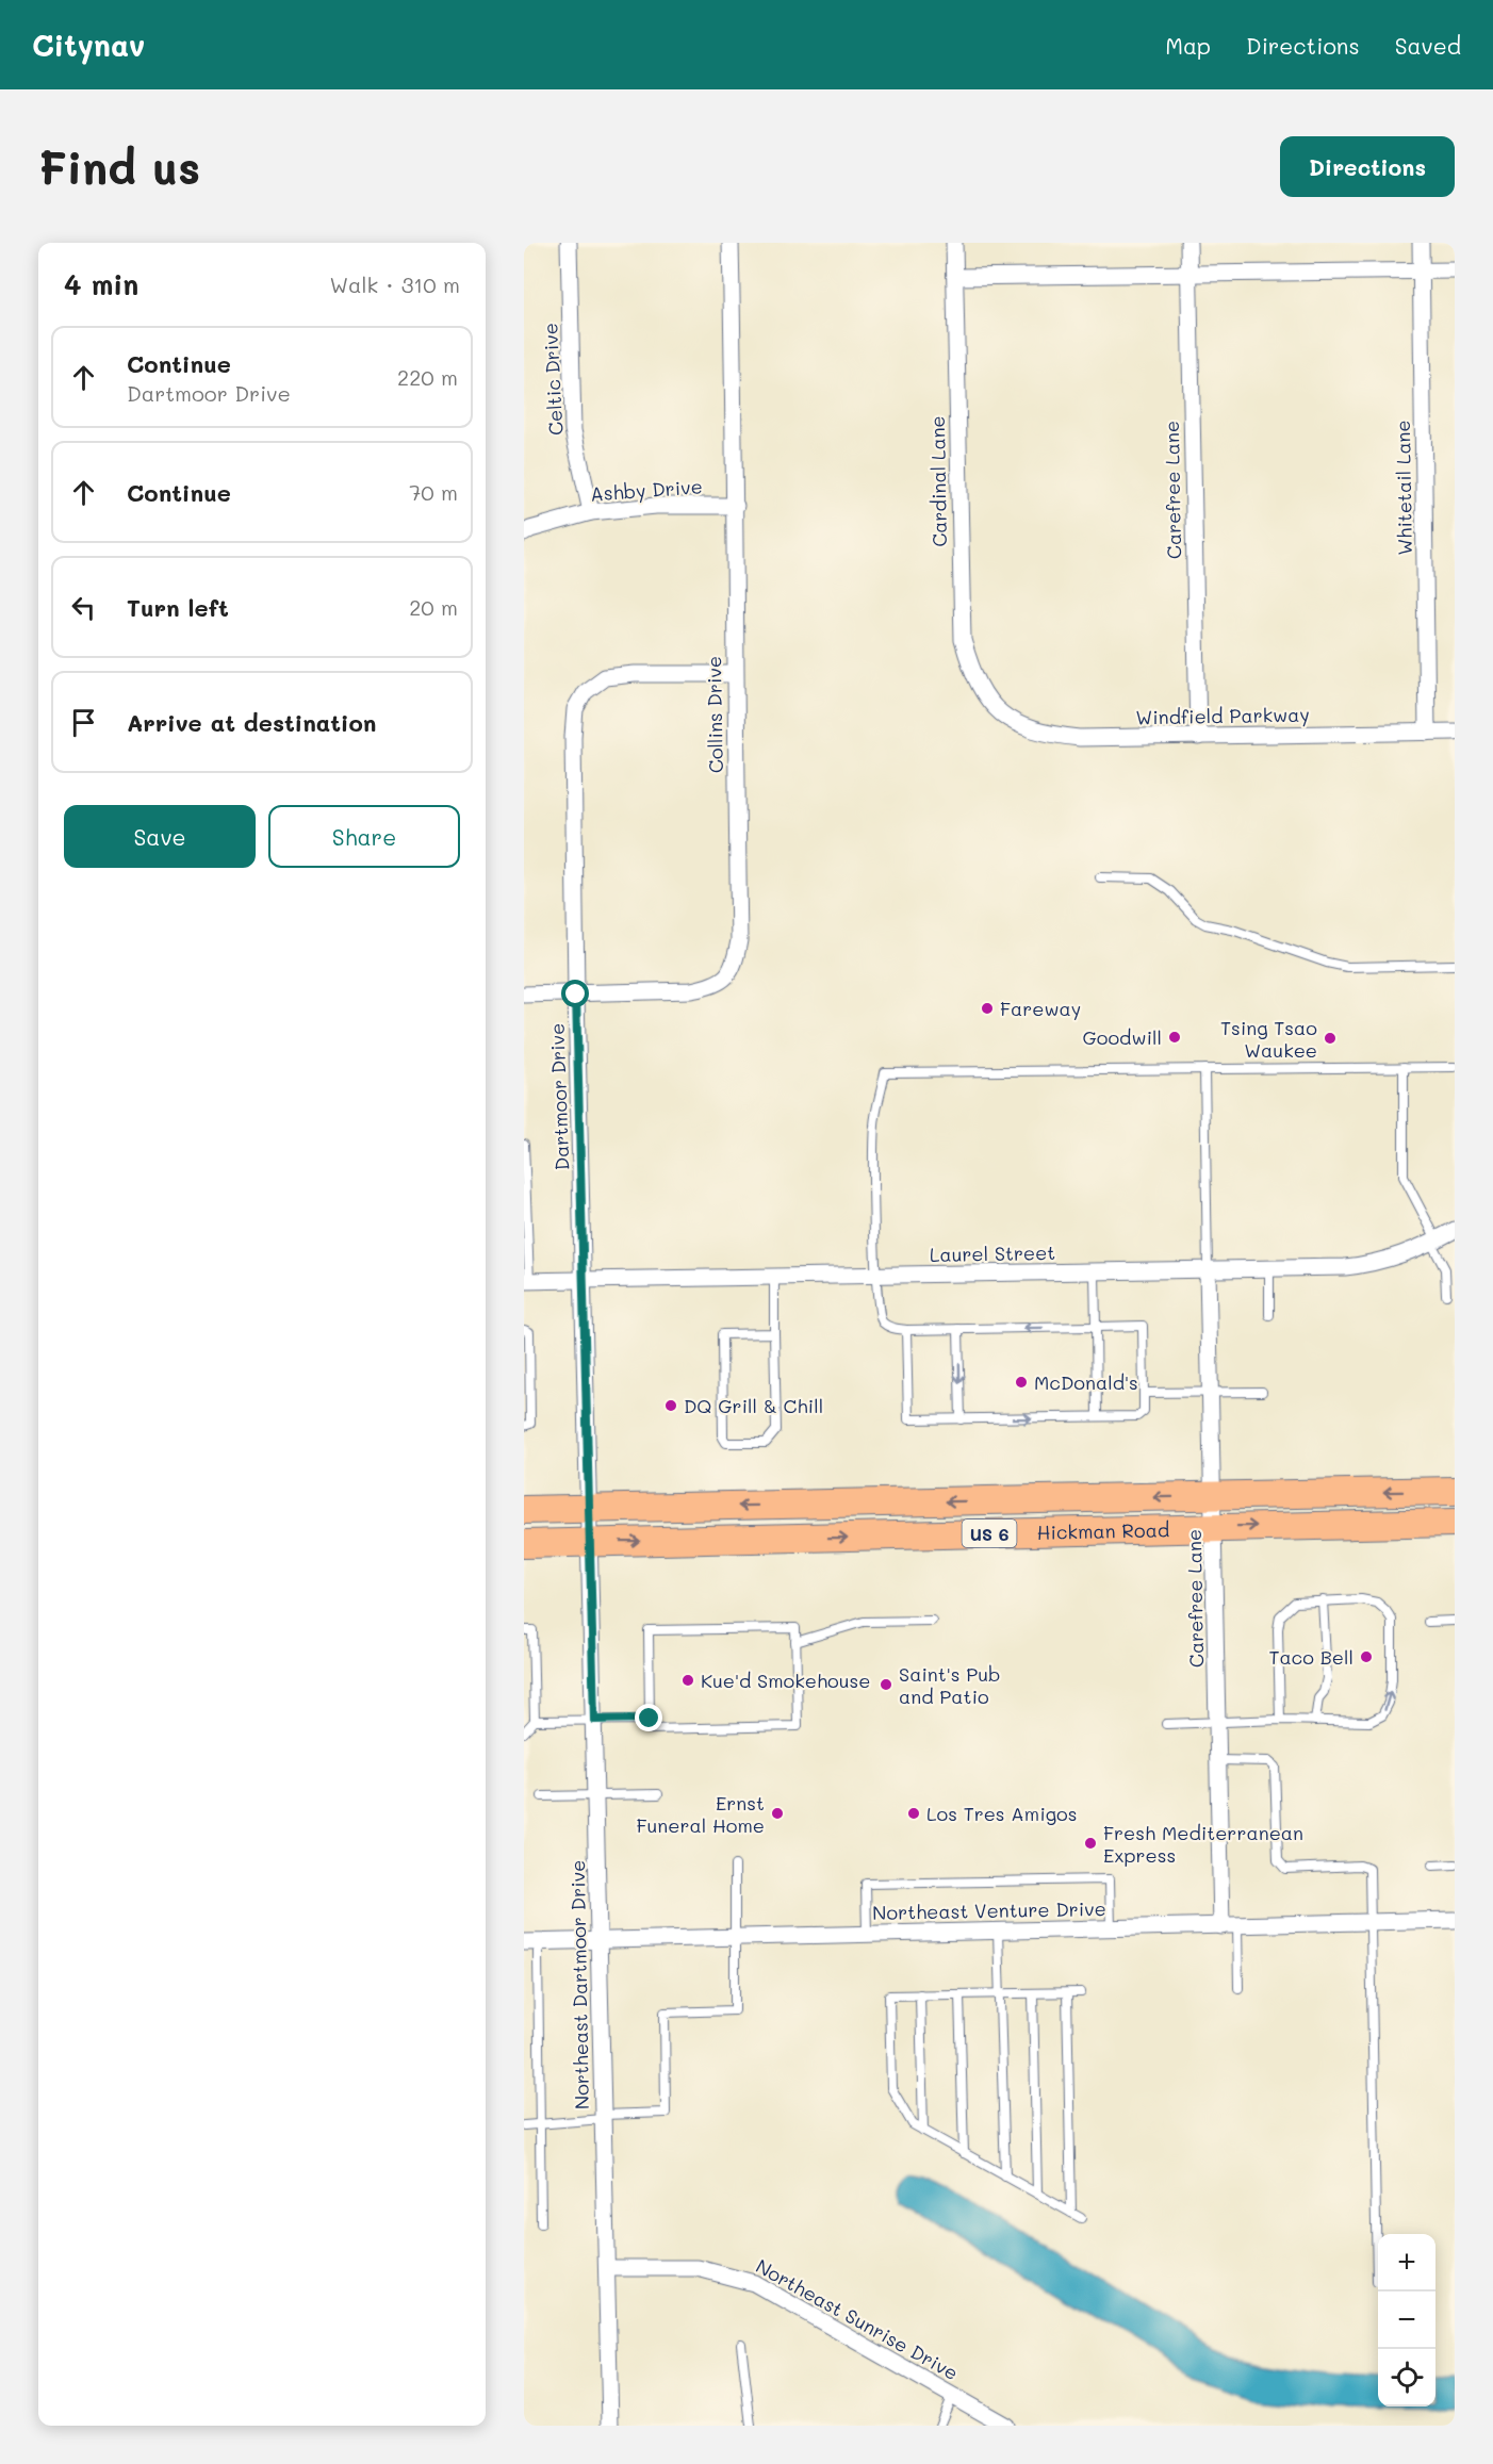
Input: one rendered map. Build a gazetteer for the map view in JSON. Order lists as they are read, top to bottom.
{
  "streets": {
    "highway": ["Hickman Road", "US 6"],
    "street": [
      "Celtic Drive",
      "Cardinal Lane",
      "Whitetail Lane",
      "Ashby Drive",
      "Carefree Lane",
      "Collins Drive",
      "Windfield Parkway",
      "Dartmoor Drive",
      "Laurel Street",
      "Northeast Venture Drive",
      "Northeast Dartmoor Drive",
      "Northeast Sunrise Drive"
    ]
  },
  "crossings": [
    ["Celtic Drive", "Ashby Drive"],
    ["Cardinal Lane", "Windfield Parkway"],
    ["Whitetail Lane", "Windfield Parkway"],
    ["Ashby Drive", "Collins Drive"],
    ["Carefree Lane", "Windfield Parkway"],
    ["Carefree Lane", "Laurel Street"],
    ["Carefree Lane", "Hickman Road"],
    ["Carefree Lane", "Northeast Venture Drive"],
    ["Collins Drive", "Dartmoor Drive"],
    ["Dartmoor Drive", "Laurel Street"],
    ["Dartmoor Drive", "Hickman Road"],
    ["Dartmoor Drive", "Northeast Dartmoor Drive"],
    ["Hickman Road", "Northeast Dartmoor Drive"],
    ["Northeast Venture Drive", "Northeast Dartmoor Drive"],
    ["Northeast Dartmoor Drive", "Northeast Sunrise Drive"]
  ],
  "places": [
    "Fareway",
    "Goodwill",
    "Tsing Tsao Waukee",
    "McDonald's",
    "DQ Grill & Chill",
    "Taco Bell",
    "Kue'd Smokehouse",
    "Saint's Pub and Patio",
    "Ernst Funeral Home",
    "Los Tres Amigos",
    "Fresh Mediterranean Express"
  ],
  "page": {
    "header": "Citynav",
    "nav": ["Map", "Directions", "Saved"],
    "buttons": [
      "Directions",
      ["Save", "Share"]
    ],
    "title": "Find us",
    "heading": ["4 min", "Walk · 310 m"],
    "list": [
      ["Continue", "Dartmoor Drive", "220 m"],
      ["Continue", "70 m"],
      ["Turn left", "20 m"],
      "Arrive at destination"
    ],
    "map_buttons": ["+", "−"]
  }
}
